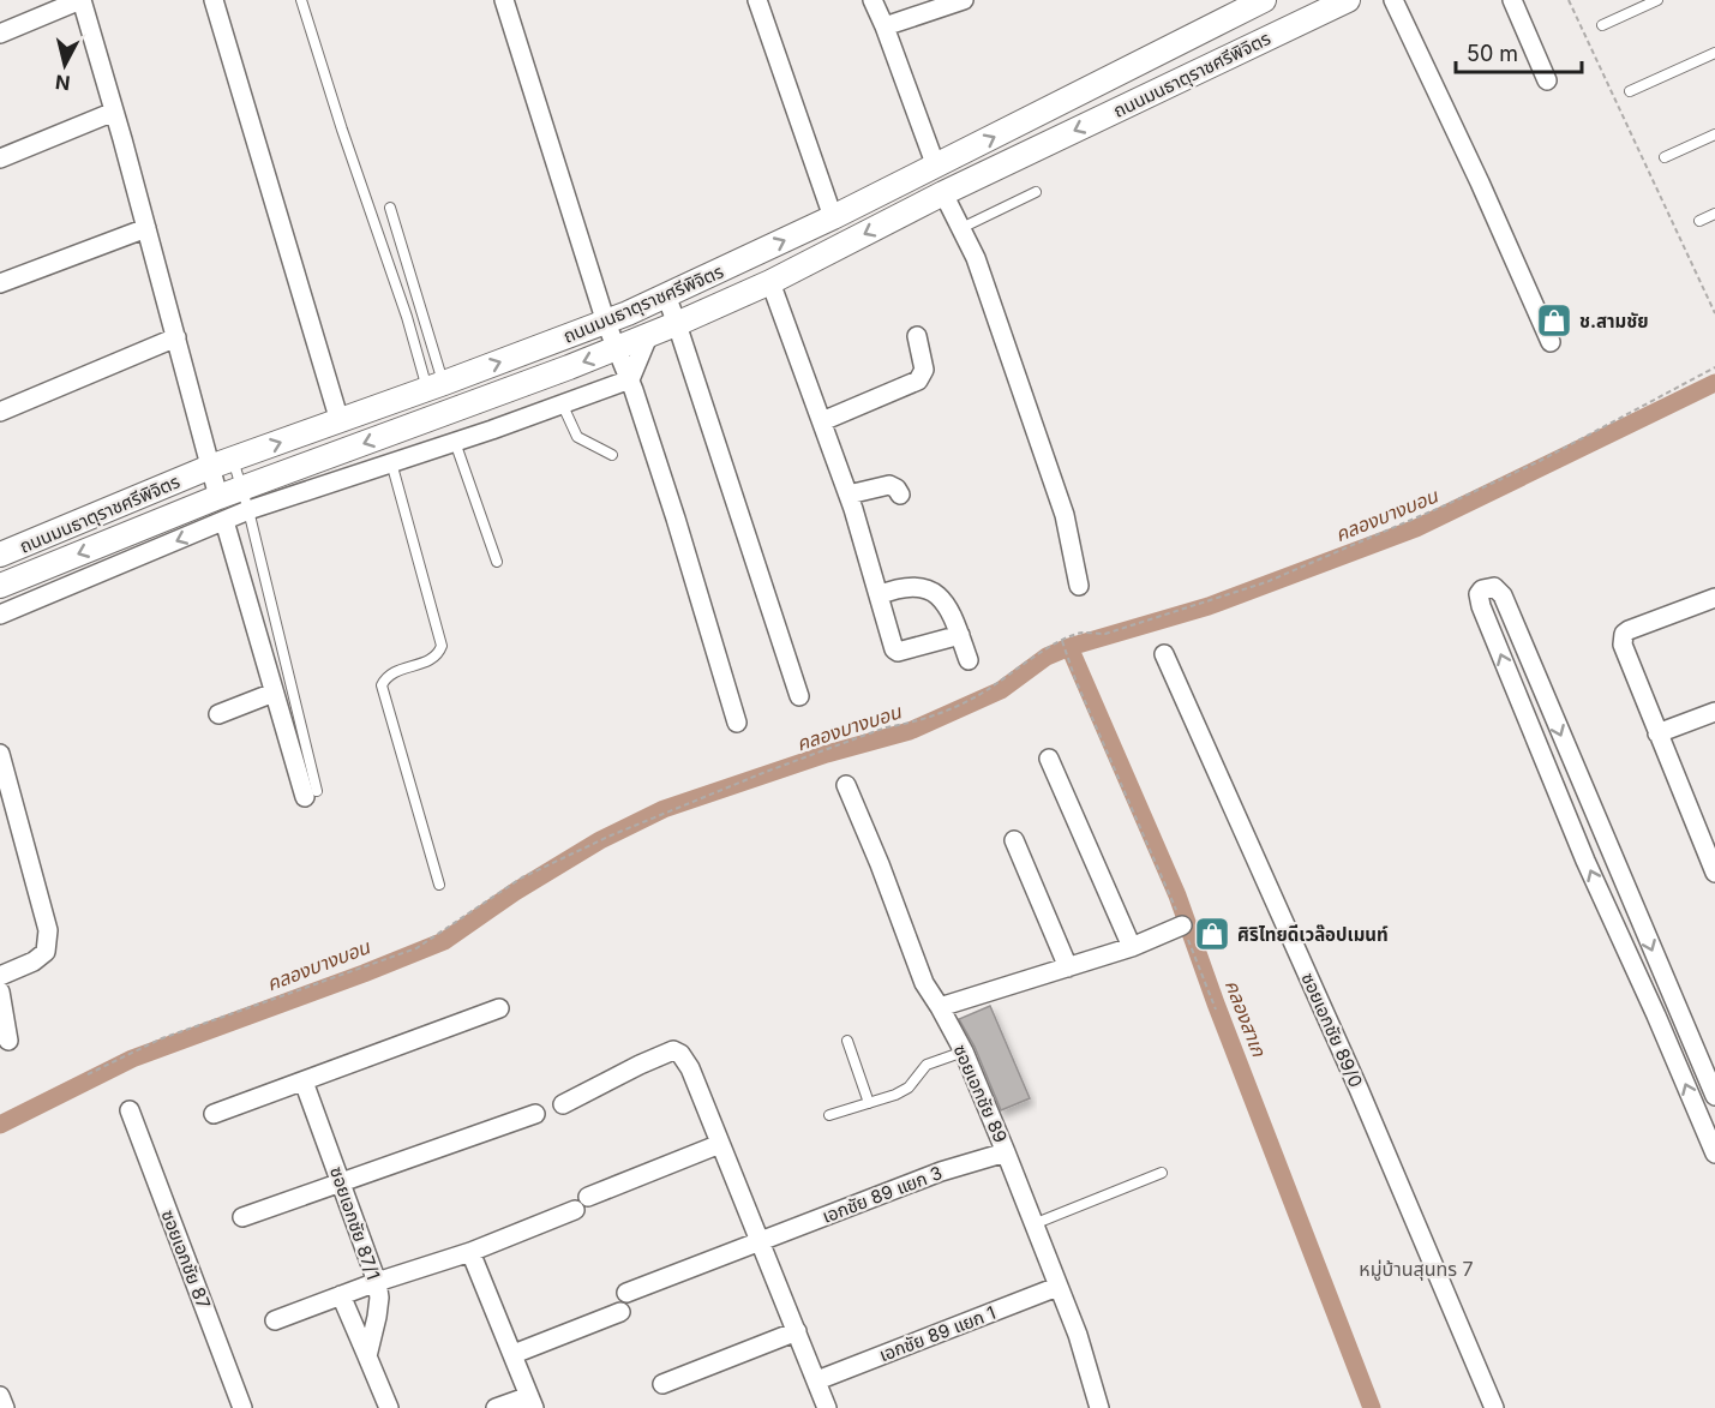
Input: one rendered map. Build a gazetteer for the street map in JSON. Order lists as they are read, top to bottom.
{
  "streets": {
    "street": [
      "ถนนมนธาตุราชศรีพิจิตร",
      "ซอยเอกชัย 89/0",
      "ซอยเอกชัย 89",
      "เอกชัย 89 แยก 3",
      "ซอยเอกชัย 87/1",
      "ซอยเอกชัย 87",
      "เอกชัย 89 แยก 1"
    ]
  },
  "crossings": [
    ["ซอยเอกชัย 89", "เอกชัย 89 แยก 3"],
    ["ซอยเอกชัย 89", "เอกชัย 89 แยก 1"]
  ],
  "districts": ["หมู่บ้านสุนทร 7"],
  "water": ["คลองบางบอน", "คลองสาเก"],
  "places": {
    "shop": ["ช.สามชัย", "ศิริไทยดีเวล๊อปเมนท์"]
  },
  "scale_bar": "50 m",
  "north": "bottom"
}
